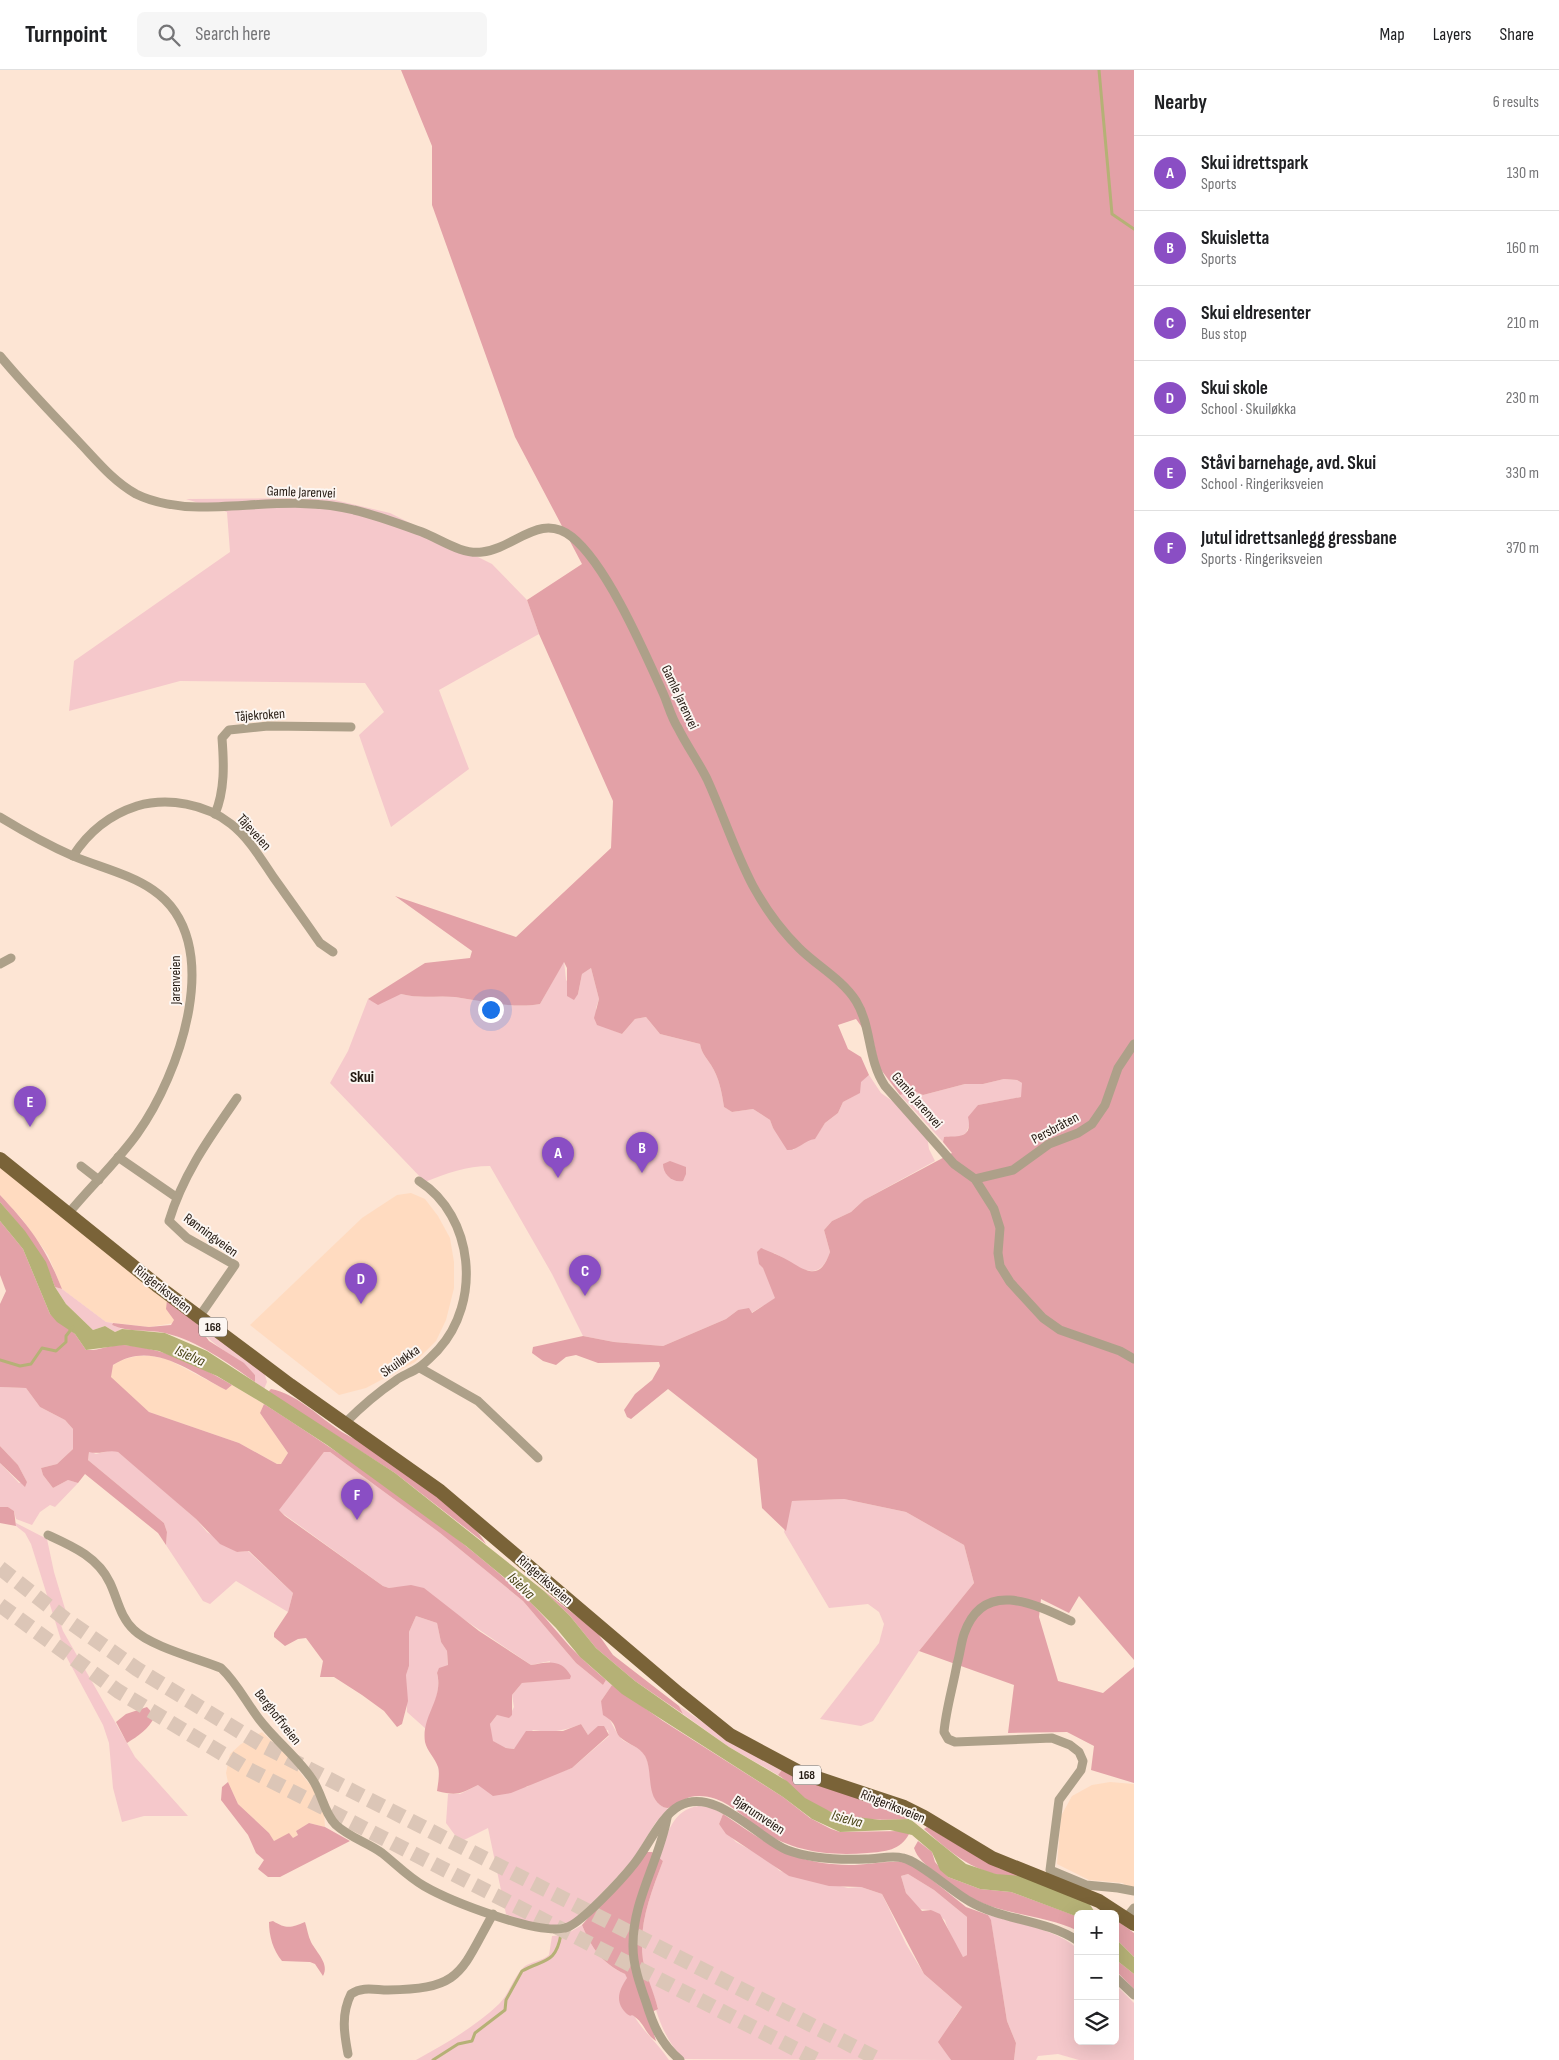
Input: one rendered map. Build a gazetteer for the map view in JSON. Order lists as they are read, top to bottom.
{
  "streets": {
    "main road": ["Ringeriksveien", "168"],
    "street": [
      "Gamle Jarenvei",
      "Tåjekroken",
      "Tåjeveien",
      "Jarenveien",
      "Persbråten",
      "Rønningveien",
      "Skuiløkka",
      "Berghoffveien",
      "Bjørumveien"
    ]
  },
  "crossings": [
    ["Gamle Jarenvei", "Persbråten"],
    ["Tåjekroken", "Tåjeveien"],
    ["Tåjeveien", "Jarenveien"],
    ["Jarenveien", "Rønningveien"],
    ["Jarenveien", "Ringeriksveien"],
    ["Rønningveien", "Ringeriksveien"],
    ["Ringeriksveien", "Skuiløkka"],
    ["Berghoffveien", "Bjørumveien"]
  ],
  "districts": ["Skui"],
  "water": ["Isielva"],
  "page": {
    "header": "Turnpoint",
    "search": "Search here",
    "nav": ["Map", "Layers", "Share"],
    "heading": ["Nearby", "6 results"],
    "list": [
      {
        "mark": "A",
        "name": "Skui idrettspark",
        "note": "Sports",
        "value": "130 m"
      },
      {
        "mark": "B",
        "name": "Skuisletta",
        "note": "Sports",
        "value": "160 m"
      },
      {
        "mark": "C",
        "name": "Skui eldresenter",
        "note": "Bus stop",
        "value": "210 m"
      },
      {
        "mark": "D",
        "name": "Skui skole",
        "note": "School · Skuiløkka",
        "value": "230 m"
      },
      {
        "mark": "E",
        "name": "Ståvi barnehage, avd. Skui",
        "note": "School · Ringeriksveien",
        "value": "330 m"
      },
      {
        "mark": "F",
        "name": "Jutul idrettsanlegg gressbane",
        "note": "Sports · Ringeriksveien",
        "value": "370 m"
      }
    ],
    "pins": [
      "E",
      "B",
      "A",
      "C",
      "D",
      "F"
    ],
    "map_buttons": ["+", "−"]
  }
}
